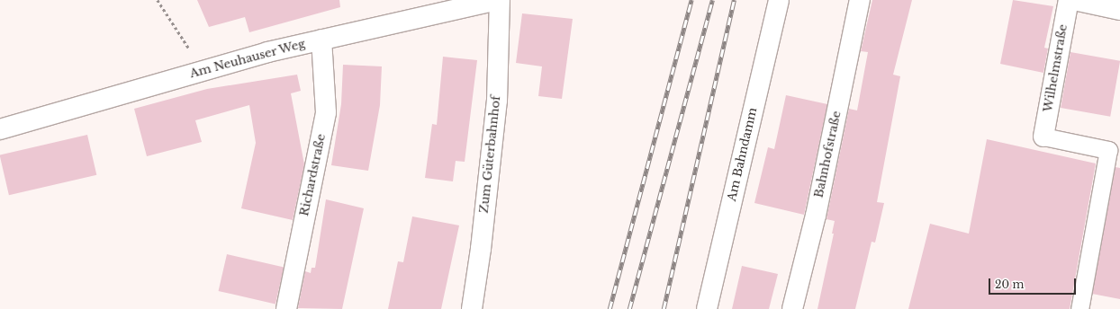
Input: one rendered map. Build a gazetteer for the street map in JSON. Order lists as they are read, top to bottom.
{
  "streets": {
    "street": [
      "Am Neuhauser Weg",
      "Wilhelmstraße",
      "Zum Güterbahnhof",
      "Am Bahndamm",
      "Bahnhofstraße",
      "Richardstraße"
    ]
  },
  "crossings": [
    ["Am Neuhauser Weg", "Richardstraße"]
  ],
  "scale_bar": "20 m"
}
